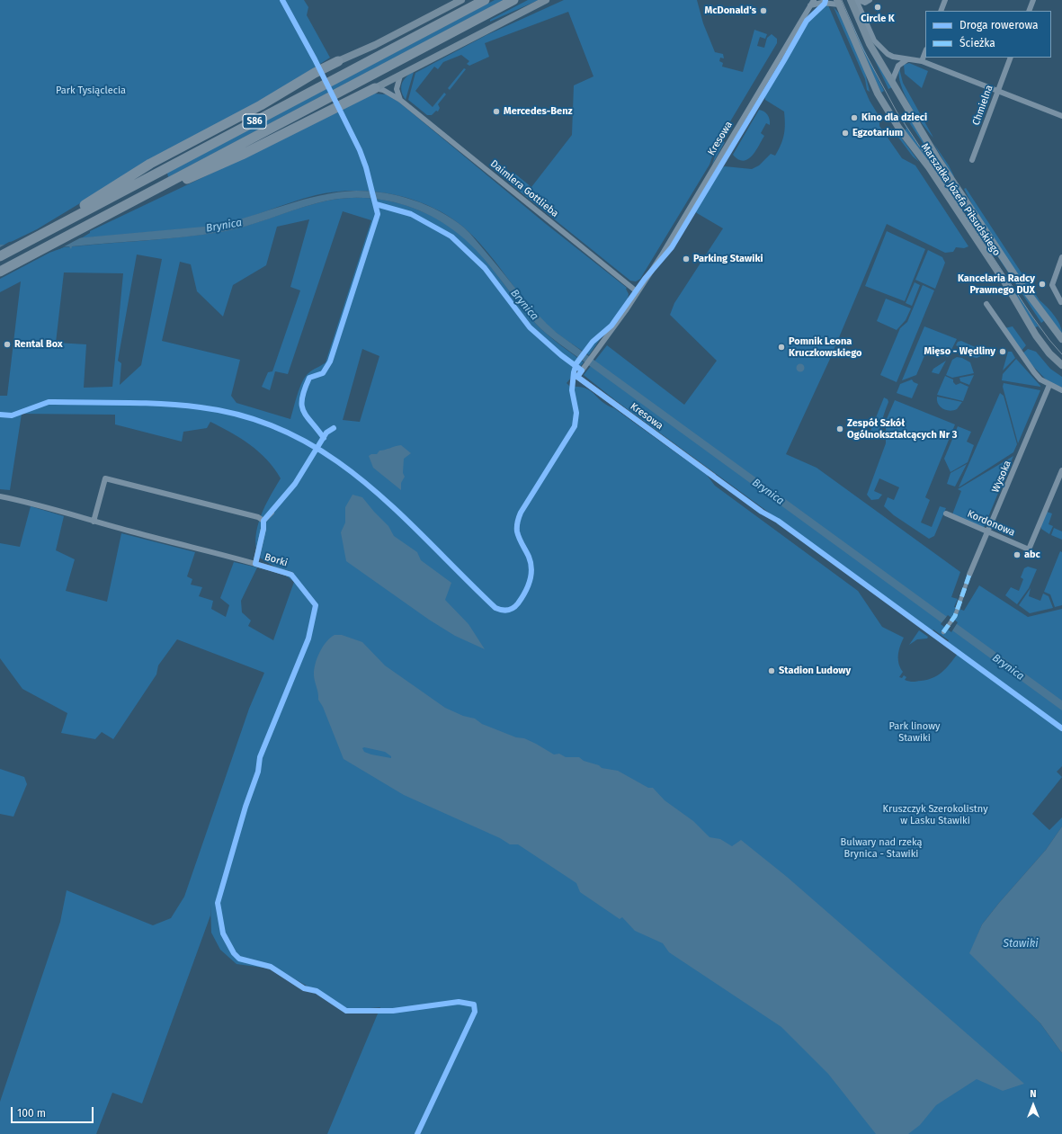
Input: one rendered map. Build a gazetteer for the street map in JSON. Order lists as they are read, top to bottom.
{
  "streets": {
    "highway": ["S86"],
    "main road": ["Marszałka Józefa Piłsudskiego"],
    "street": [
      "Chmielna",
      "Kresowa",
      "Daimlera Gottlieba",
      "Wysoka",
      "Kordonowa",
      "Borki"
    ]
  },
  "crossings": [
    ["Kresowa", "Daimlera Gottlieba"],
    ["Wysoka", "Kordonowa"]
  ],
  "water": ["Brynica", "Stawiki"],
  "parks": [
    "Park Tysiąclecia",
    "Park linowy Stawiki",
    "Kruszczyk Szerokolistny w Lasku Stawiki",
    "Bulwary nad rzeką Brynica - Stawiki"
  ],
  "places": [
    "Circle K",
    "McDonald's",
    "Mercedes-Benz",
    "Kino dla dzieci",
    "Egzotarium",
    "Parking Stawiki",
    "Kancelaria Radcy Prawnego DUX",
    "Rental Box",
    "Pomnik Leona Kruczkowskiego",
    "Mięso - Wędliny",
    "Zespół Szkół Ogólnokształcących Nr 3",
    "abc",
    "Stadion Ludowy"
  ],
  "legend": ["Droga rowerowa", "Ścieżka"],
  "scale_bar": "100 m",
  "north": "top"
}
